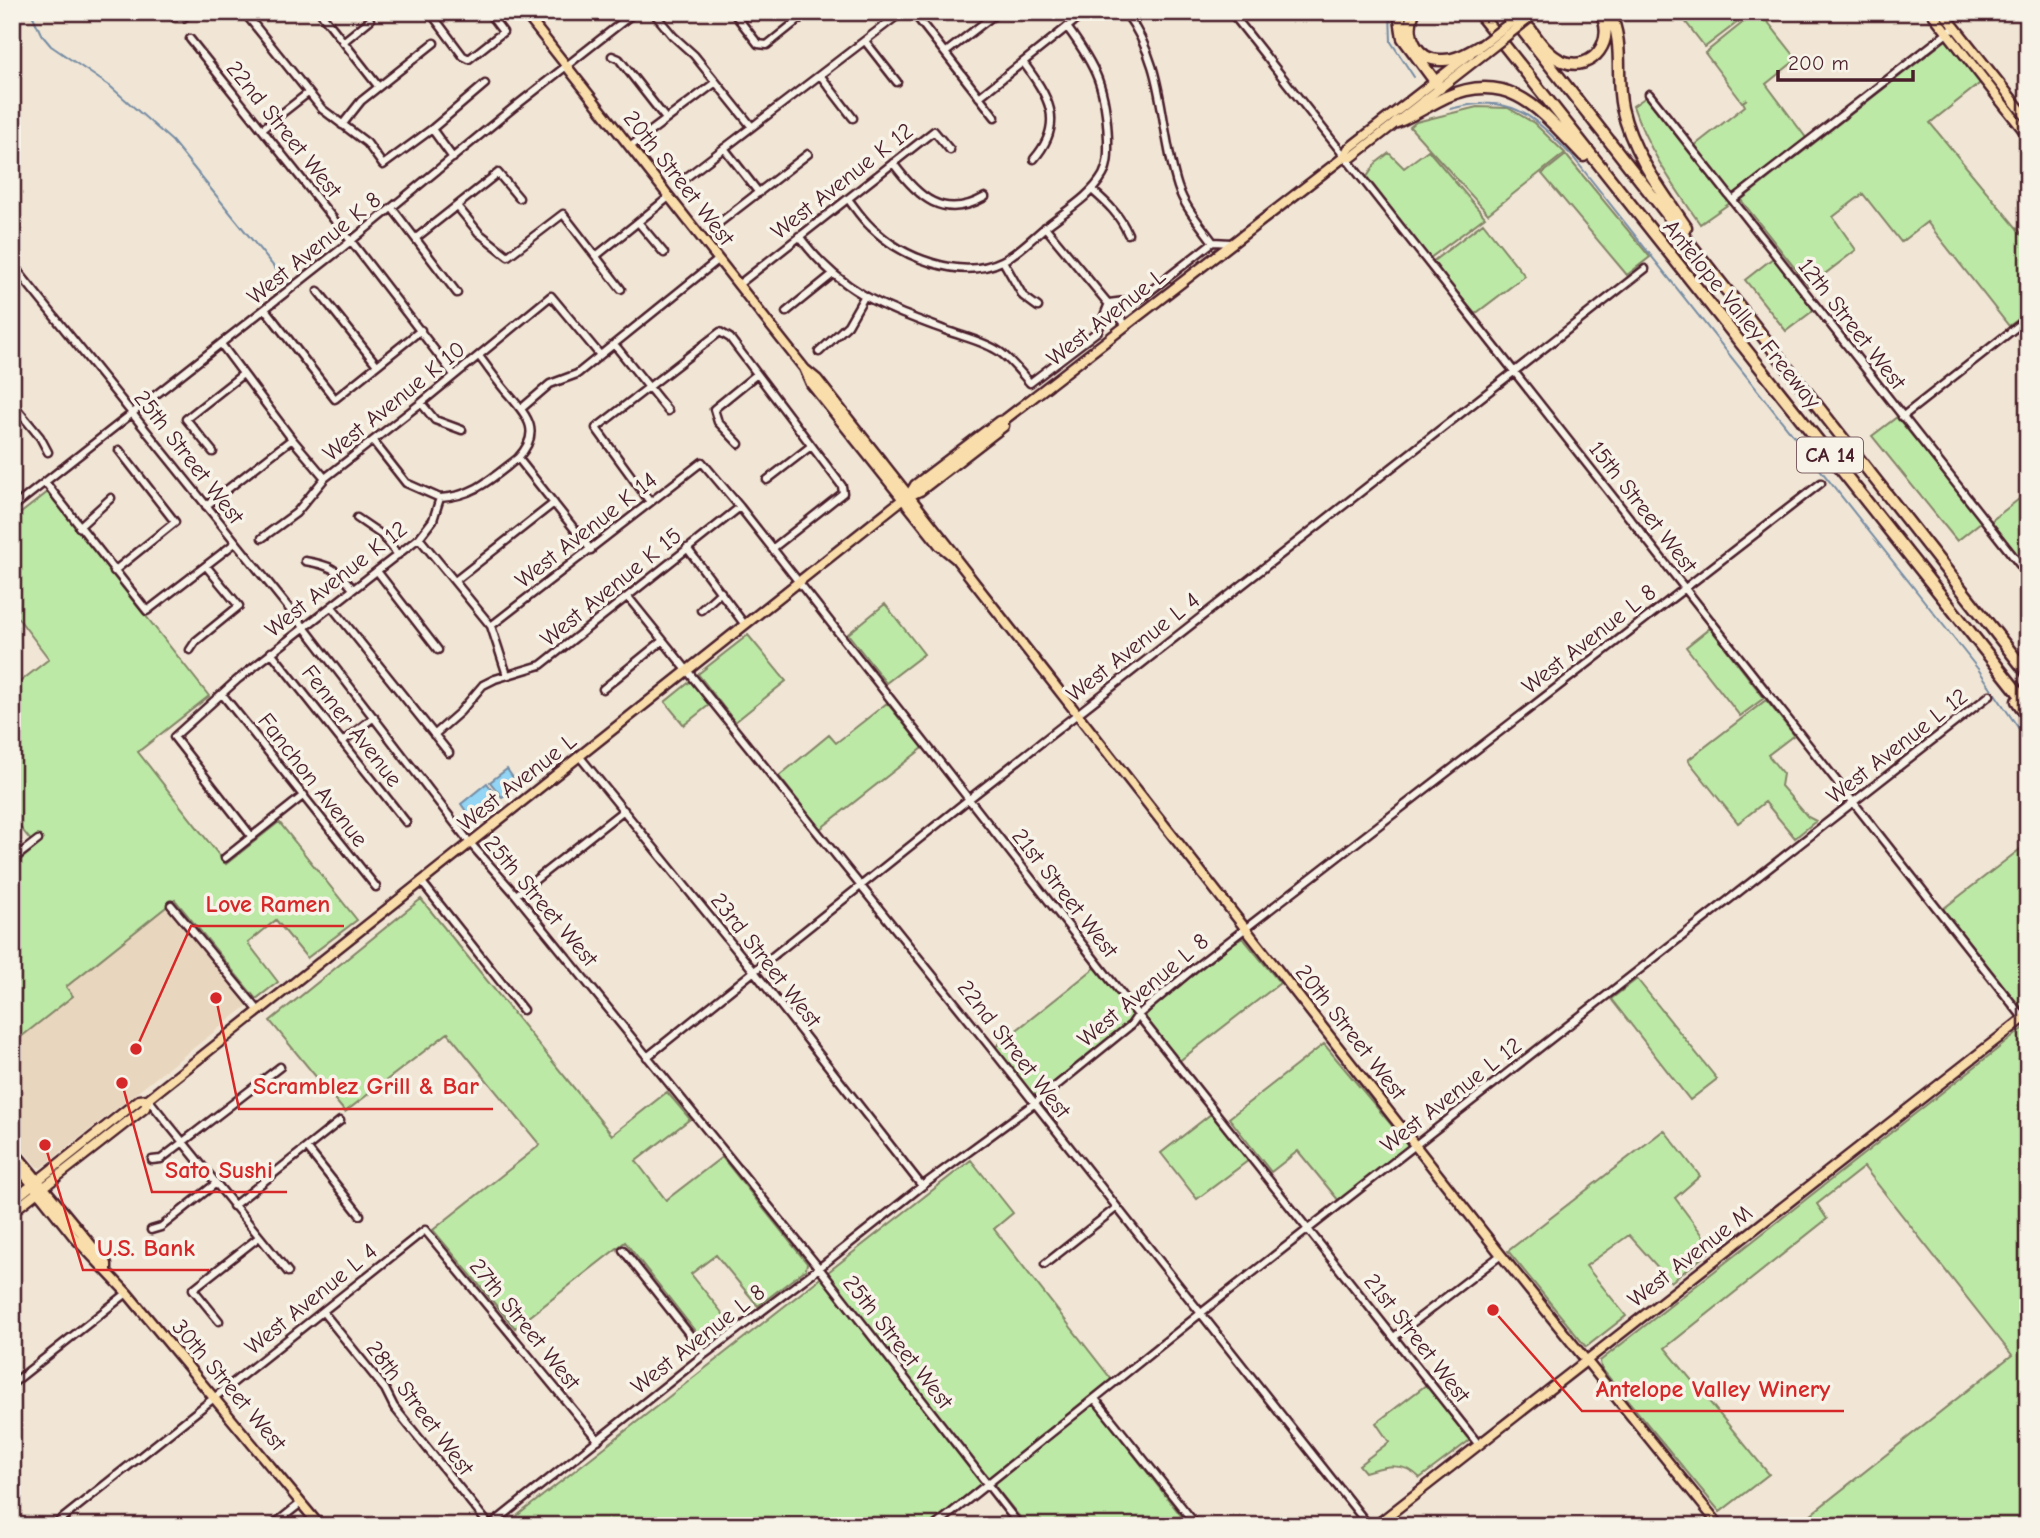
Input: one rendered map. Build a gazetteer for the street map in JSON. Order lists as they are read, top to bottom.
{
  "streets": {
    "highway": ["Antelope Valley Freeway", "CA 14"],
    "main road": [
      "20th Street West",
      "West Avenue L",
      "West Avenue M",
      "30th Street West"
    ],
    "street": [
      "22nd Street West",
      "West Avenue K 12",
      "West Avenue K 8",
      "12th Street West",
      "West Avenue K 10",
      "25th Street West",
      "15th Street West",
      "West Avenue K 14",
      "West Avenue K 15",
      "West Avenue L 8",
      "West Avenue L 4",
      "Fenner Avenue",
      "West Avenue L 12",
      "Fanchon Avenue",
      "21st Street West",
      "23rd Street West",
      "27th Street West",
      "28th Street West"
    ]
  },
  "crossings": [
    ["22nd Street West", "West Avenue K 8"],
    ["22nd Street West", "West Avenue L"],
    ["22nd Street West", "West Avenue K 10"],
    ["22nd Street West", "West Avenue K 15"],
    ["22nd Street West", "West Avenue L 8"],
    ["22nd Street West", "West Avenue L 4"],
    ["22nd Street West", "West Avenue L 12"],
    ["20th Street West", "West Avenue K 12"],
    ["20th Street West", "West Avenue K 8"],
    ["20th Street West", "West Avenue L"],
    ["20th Street West", "West Avenue L 8"],
    ["20th Street West", "West Avenue L 4"],
    ["20th Street West", "West Avenue L 12"],
    ["20th Street West", "West Avenue M"],
    ["West Avenue K 12", "25th Street West"],
    ["West Avenue K 12", "Fenner Avenue"],
    ["West Avenue K 12", "Fanchon Avenue"],
    ["West Avenue K 8", "25th Street West"],
    ["West Avenue L", "25th Street West"],
    ["West Avenue L", "15th Street West"],
    ["West Avenue L", "21st Street West"],
    ["West Avenue L", "23rd Street West"],
    ["West Avenue L", "30th Street West"],
    ["25th Street West", "West Avenue L 8"],
    ["25th Street West", "West Avenue L 4"],
    ["25th Street West", "West Avenue L 12"],
    ["15th Street West", "West Avenue L 8"],
    ["15th Street West", "West Avenue L 4"],
    ["15th Street West", "West Avenue L 12"],
    ["15th Street West", "West Avenue M"],
    ["West Avenue K 14", "21st Street West"],
    ["West Avenue K 15", "21st Street West"],
    ["West Avenue L 8", "21st Street West"],
    ["West Avenue L 8", "23rd Street West"],
    ["West Avenue L 8", "27th Street West"],
    ["West Avenue L 8", "28th Street West"],
    ["West Avenue L 4", "21st Street West"],
    ["West Avenue L 4", "23rd Street West"],
    ["West Avenue L 4", "27th Street West"],
    ["West Avenue L 4", "30th Street West"],
    ["West Avenue L 4", "28th Street West"],
    ["West Avenue L 12", "21st Street West"],
    ["21st Street West", "West Avenue M"]
  ],
  "places": [
    "Scramblez Grill & Bar",
    "Love Ramen",
    "Sato Sushi",
    "U.S. Bank",
    "Antelope Valley Winery"
  ],
  "scale_bar": "200 m"
}
